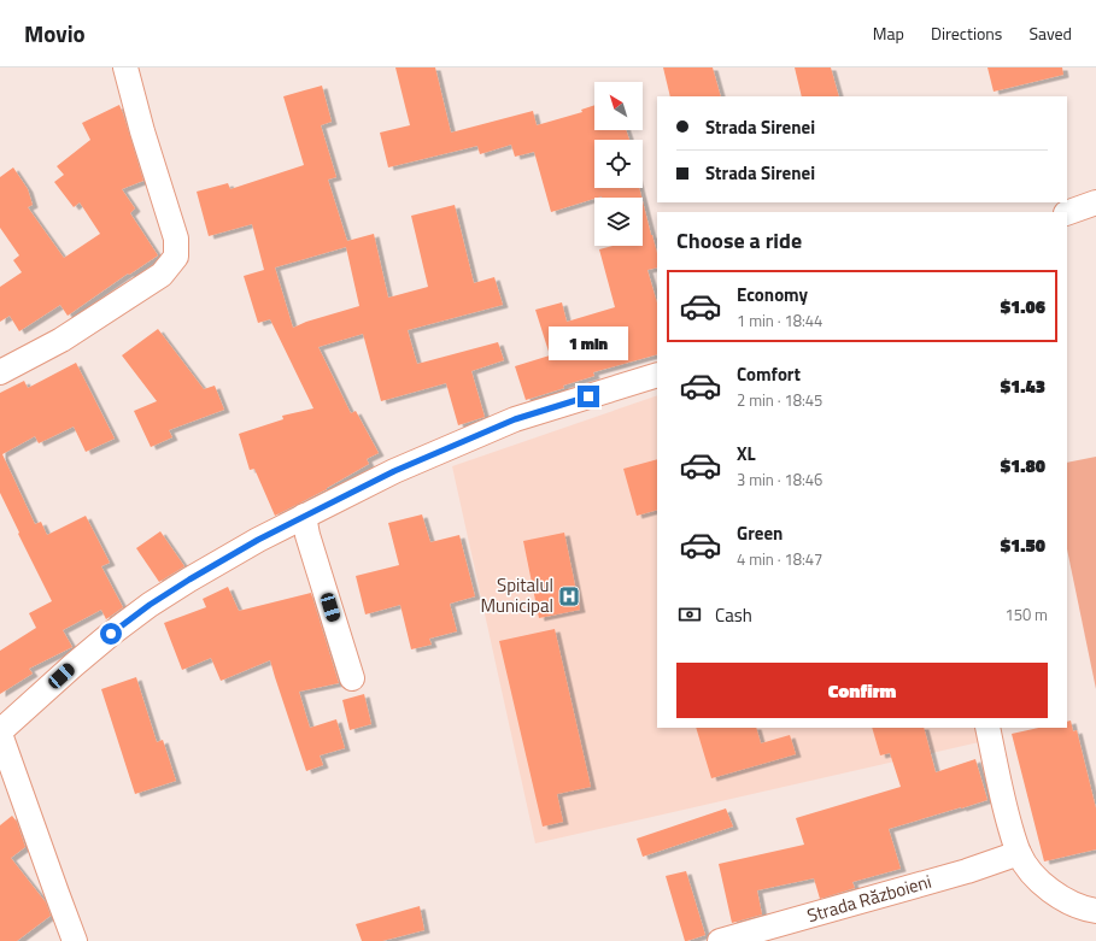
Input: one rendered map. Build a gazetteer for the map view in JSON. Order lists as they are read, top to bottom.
{
  "streets": {
    "street": ["Strada Războieni"]
  },
  "places": {
    "hospital": ["Spitalul Municipal"]
  },
  "north": "top left",
  "page": {
    "header": "Movio",
    "nav": ["Map", "Directions", "Saved"],
    "banner": ["Strada Sirenei", "Strada Sirenei"],
    "heading": "Choose a ride",
    "list": [
      {
        "name": "Economy",
        "note": "1 min · 18:44",
        "value": "$1.06"
      },
      {
        "name": "Comfort",
        "note": "2 min · 18:45",
        "value": "$1.43"
      },
      {
        "name": "XL",
        "note": "3 min · 18:46",
        "value": "$1.80"
      },
      {
        "name": "Green",
        "note": "4 min · 18:47",
        "value": "$1.50"
      }
    ],
    "bubble": "1 min",
    "pay": ["Cash", "150 m"],
    "buttons": "Confirm"
  }
}
